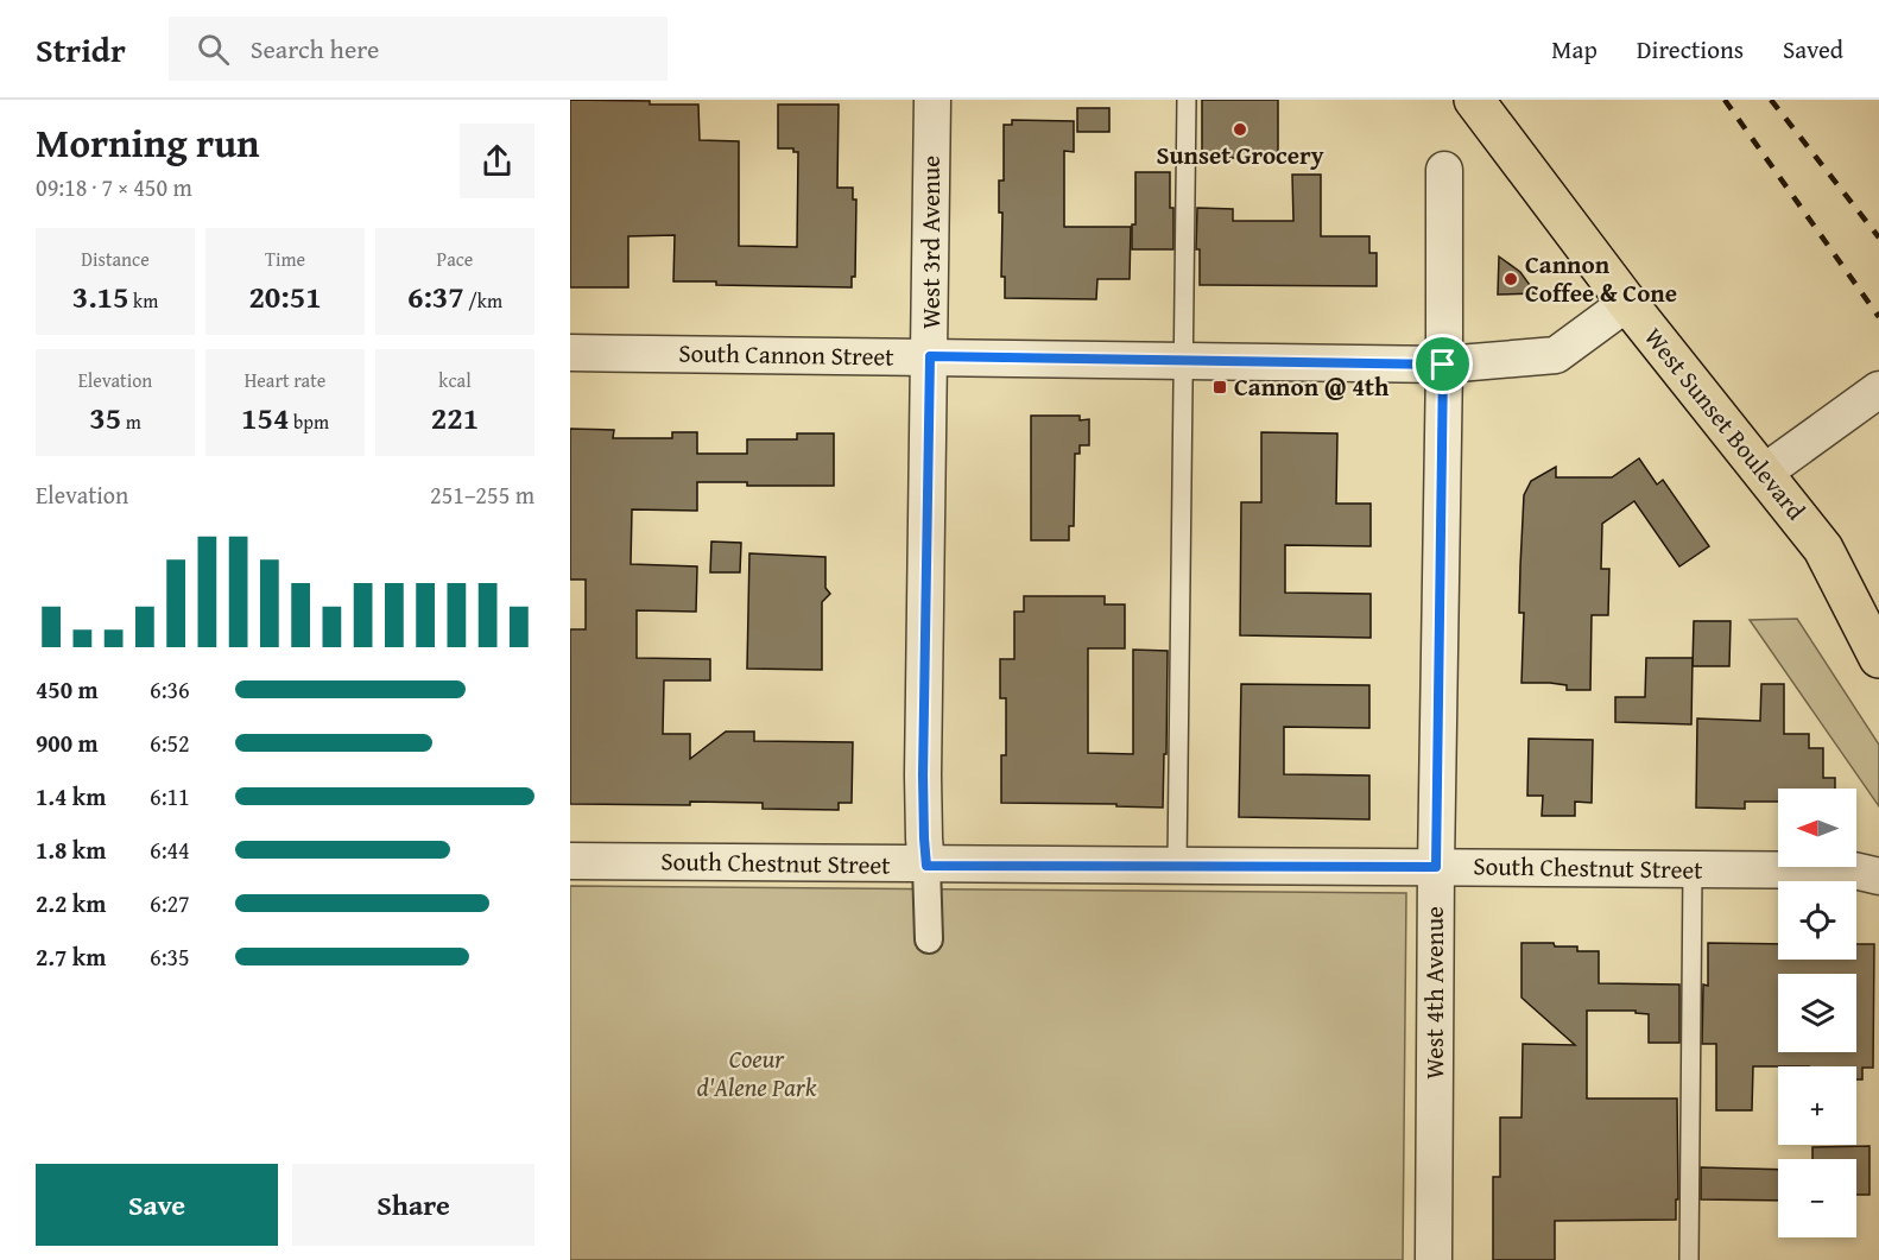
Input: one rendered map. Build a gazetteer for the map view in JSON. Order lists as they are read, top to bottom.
{
  "streets": {
    "main road": ["West Sunset Boulevard"],
    "street": [
      "West 3rd Avenue",
      "South Cannon Street",
      "South Chestnut Street",
      "West 4th Avenue"
    ]
  },
  "crossings": [
    ["West 3rd Avenue", "South Cannon Street"],
    ["West 3rd Avenue", "South Chestnut Street"],
    ["South Cannon Street", "West Sunset Boulevard"],
    ["South Cannon Street", "West 4th Avenue"],
    ["South Chestnut Street", "West 4th Avenue"]
  ],
  "parks": ["Coeur d'Alene Park"],
  "places": {
    "other": ["Sunset Grocery", "Cannon Coffee & Cone"],
    "transit": ["Cannon @ 4th"]
  },
  "north": "left",
  "page": {
    "header": "Stridr",
    "search": "Search here",
    "nav": ["Map", "Directions", "Saved"],
    "heading": ["Morning run", "09:18 · 7 × 450 m"],
    "stats": [
      ["Distance", "3.15 km"],
      ["Time", "20:51"],
      ["Pace", "6:37 /km"],
      ["Elevation", "35 m"],
      ["Heart rate", "154 bpm"],
      ["kcal", "221"]
    ],
    "chart": ["Elevation", "251–255 m"],
    "list": [
      {
        "name": "450 m",
        "note": "6:36"
      },
      {
        "name": "900 m",
        "note": "6:52"
      },
      {
        "name": "1.4 km",
        "note": "6:11"
      },
      {
        "name": "1.8 km",
        "note": "6:44"
      },
      {
        "name": "2.2 km",
        "note": "6:27"
      },
      {
        "name": "2.7 km",
        "note": "6:35"
      }
    ],
    "map_buttons": ["+", "−"],
    "buttons": ["Save", "Share"]
  }
}
